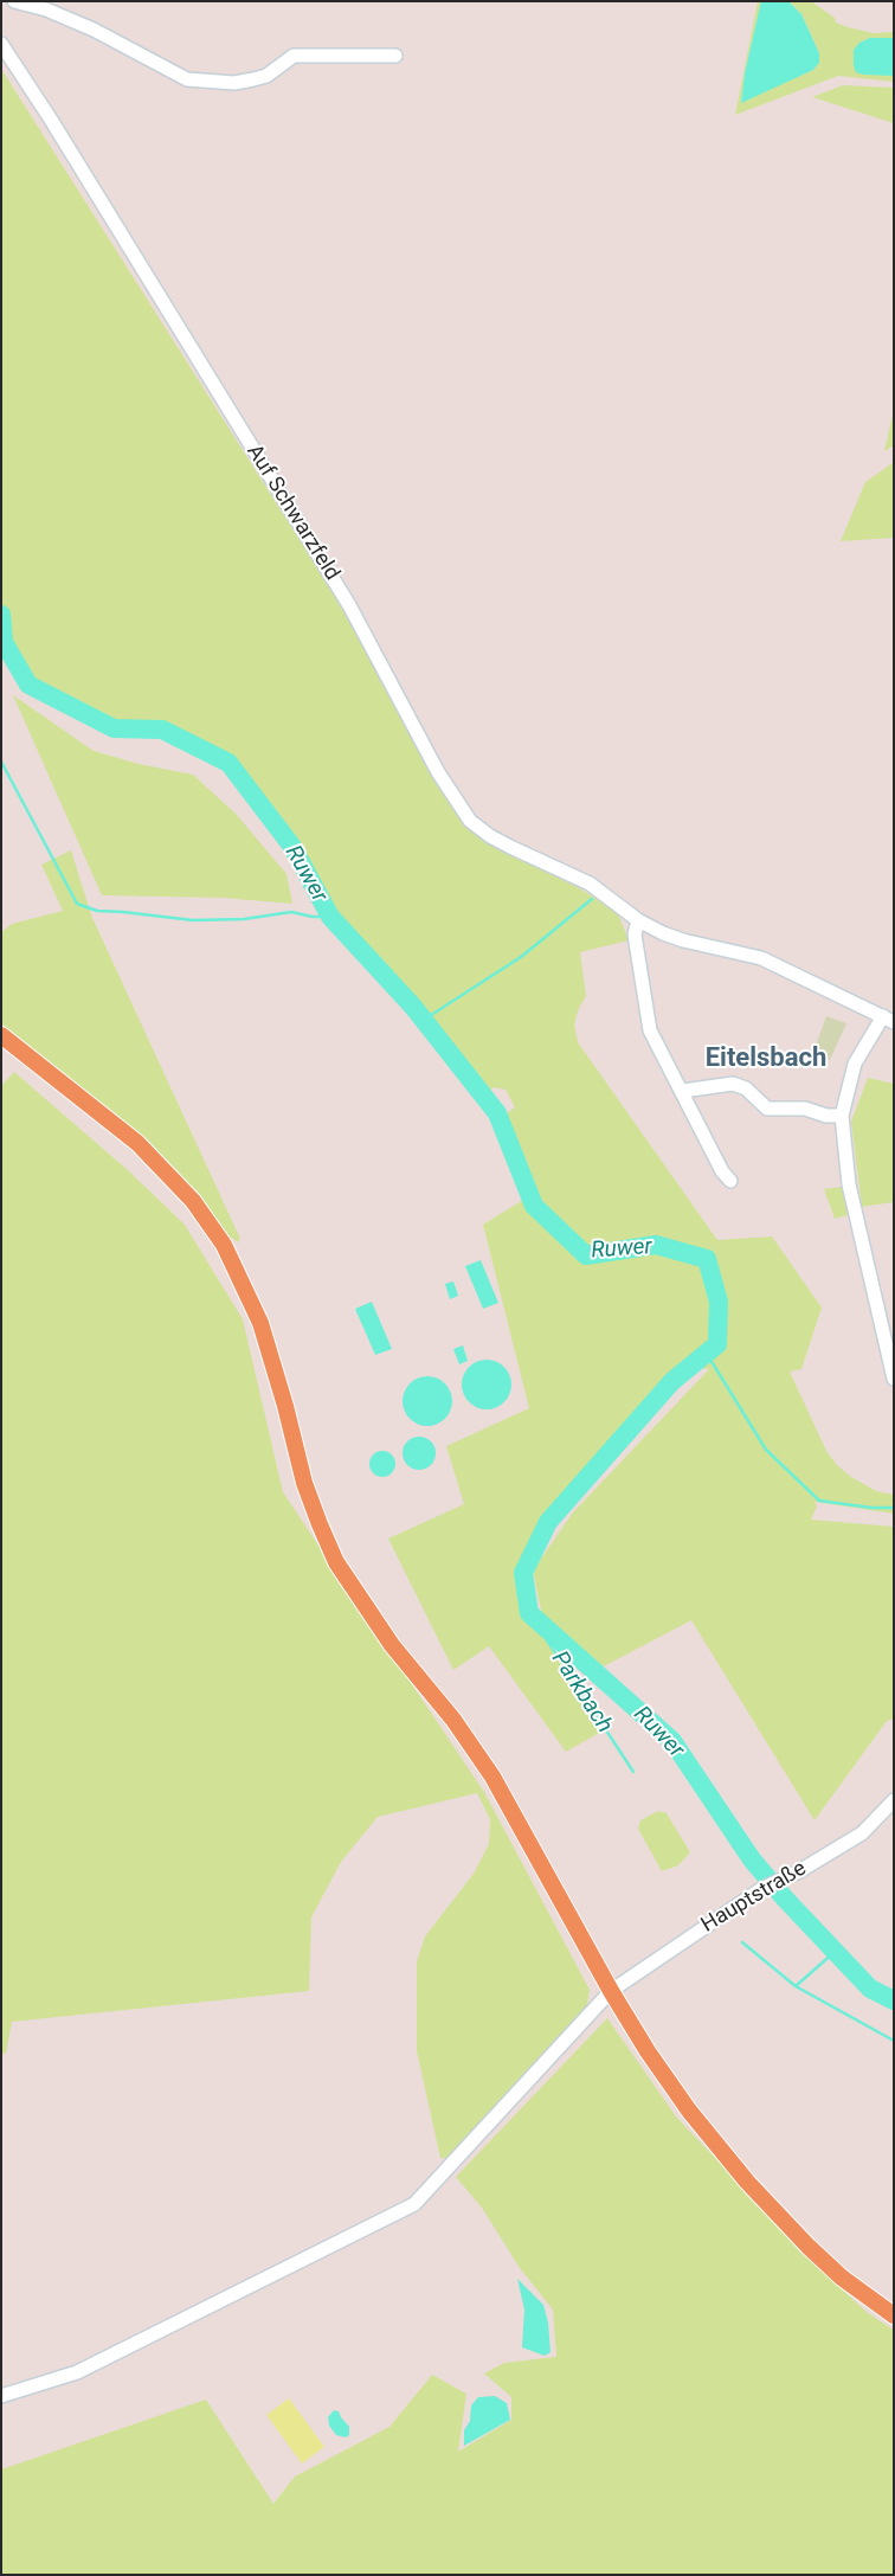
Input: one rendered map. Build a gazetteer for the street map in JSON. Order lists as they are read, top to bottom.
{
  "streets": {
    "street": ["Auf Schwarzfeld", "Hauptstraße"]
  },
  "districts": ["Eitelsbach"],
  "water": ["Ruwer", "Parkbach"]
}
